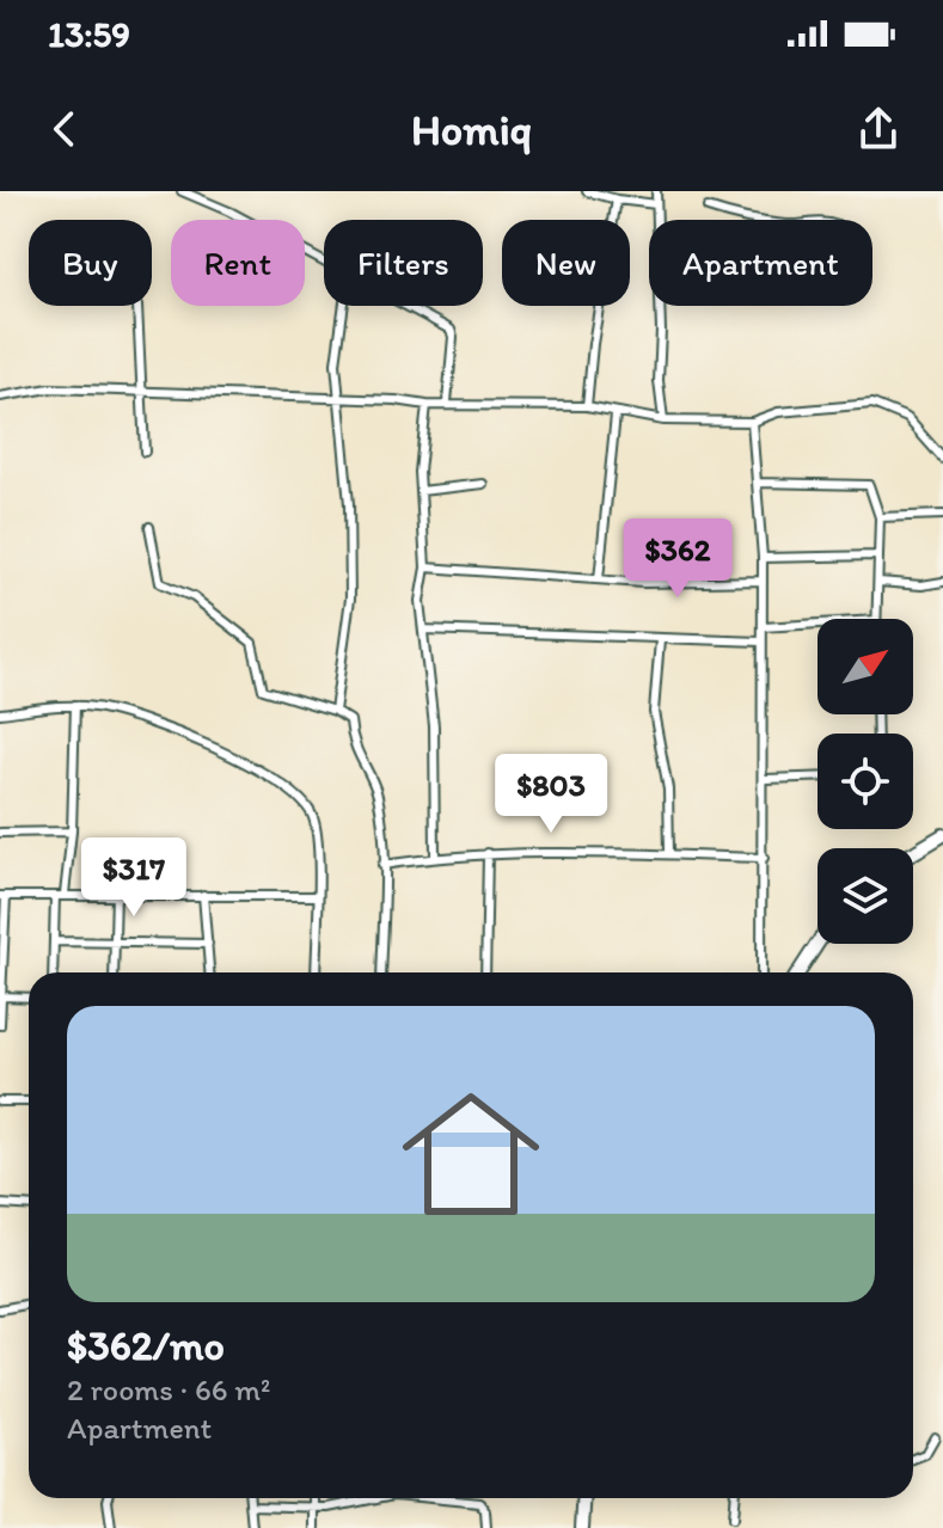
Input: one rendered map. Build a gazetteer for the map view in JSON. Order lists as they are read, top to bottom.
{
  "north": "top right",
  "page": {
    "status": "13:59",
    "header": "Homiq",
    "chip": [
      "Buy",
      "Rent",
      "Filters",
      "New",
      "Apartment"
    ],
    "price": ["$362", "$803", "$317"],
    "list": [
      {
        "name": "$362/mo",
        "note": "2 rooms · 66 m² · Apartment"
      }
    ]
  }
}
